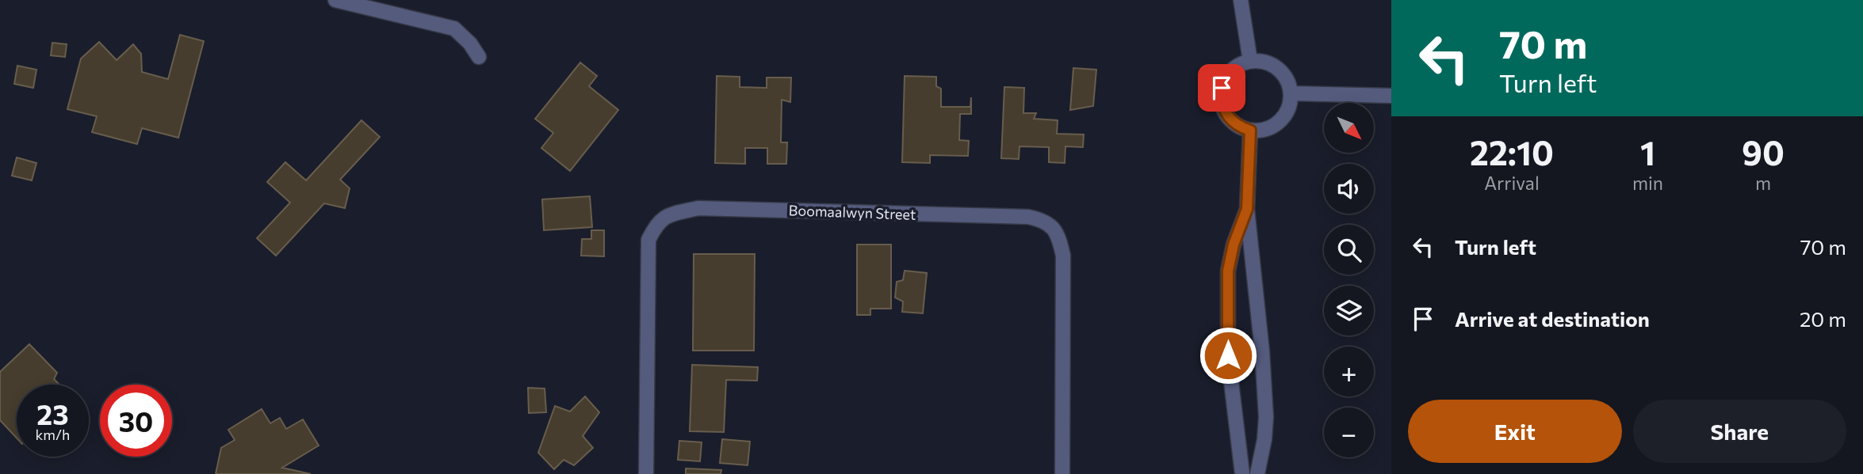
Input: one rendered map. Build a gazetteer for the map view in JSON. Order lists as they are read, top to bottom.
{
  "streets": {
    "street": ["Boomaalwyn Street"]
  },
  "north": "bottom right",
  "page": {
    "turn": ["70 m", "Turn left"],
    "map_buttons": ["+", "−"],
    "eta": [
      "22:10",
      "Arrival",
      "1",
      "min",
      "90",
      "m"
    ],
    "list": [
      {
        "name": "Turn left",
        "value": "70 m"
      },
      {
        "name": "Arrive at destination",
        "value": "20 m"
      }
    ],
    "speed": "23 km/h",
    "limit": "30",
    "buttons": ["Exit", "Share"]
  }
}
